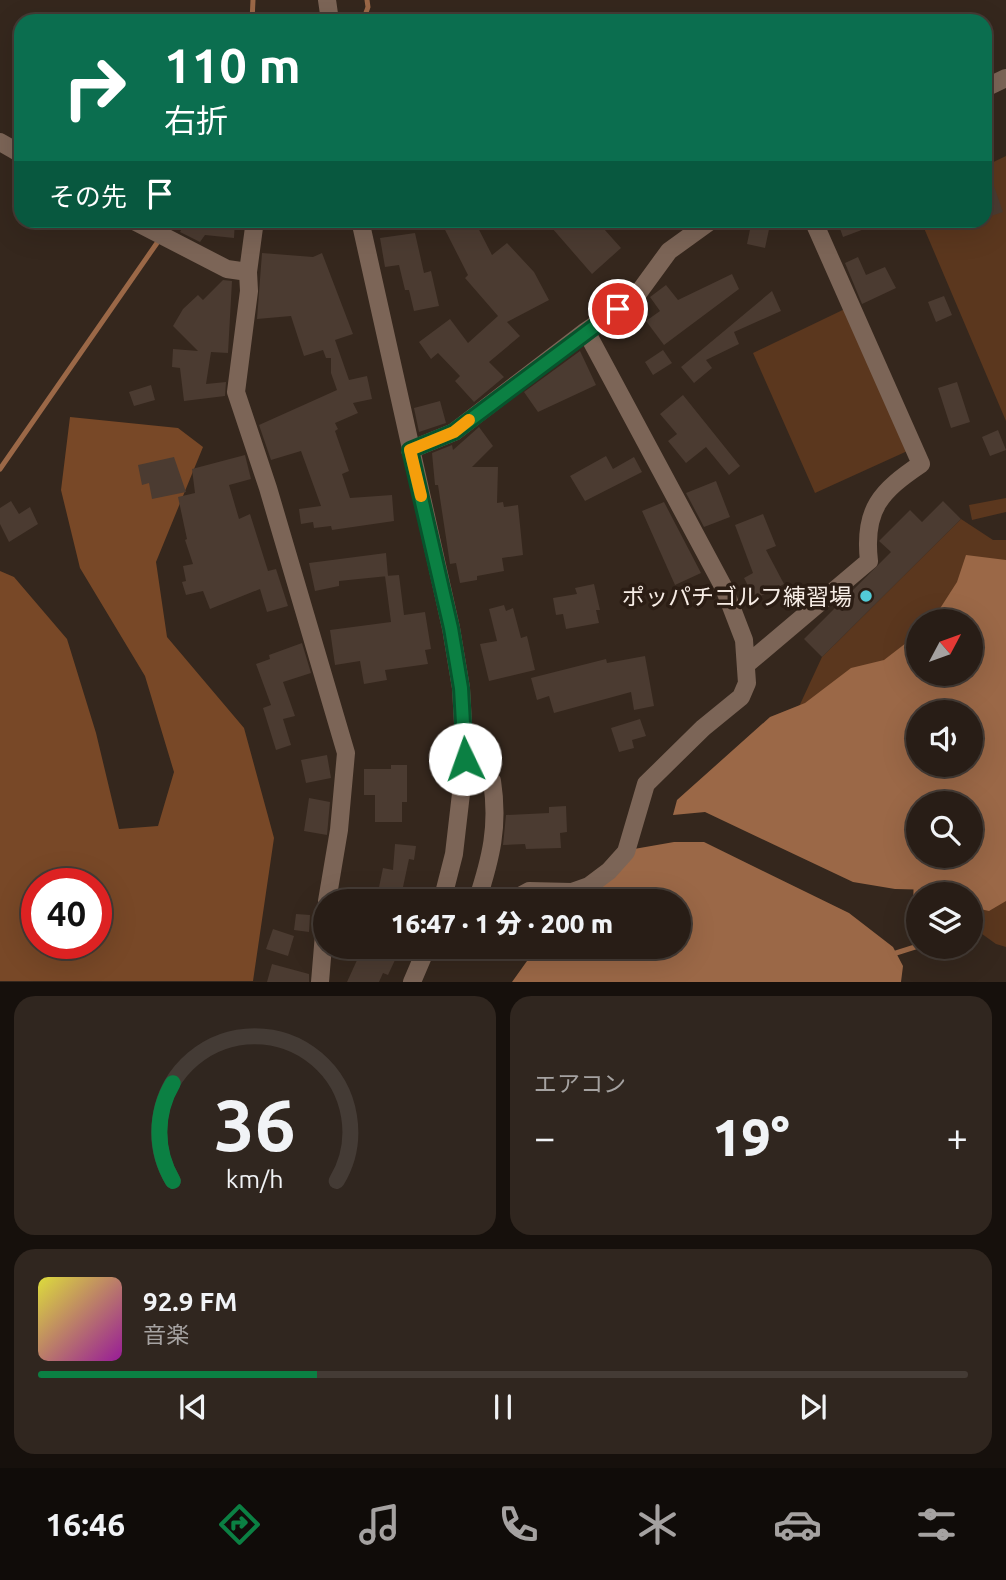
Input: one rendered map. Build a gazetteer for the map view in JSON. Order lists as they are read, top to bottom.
{
  "places": ["ポッパチゴルフ練習場"],
  "north": "top right",
  "page": {
    "turn": ["110 m", "右折"],
    "then": "その先",
    "limit": "40",
    "trip": "16:47 · 1 分 · 200 m",
    "tile": "エアコン",
    "heat": ["−", "19°", "+"],
    "song": ["92.9 FM", "音楽"],
    "tabs": "16:46",
    "gauge": ["36", "km/h"]
  }
}
